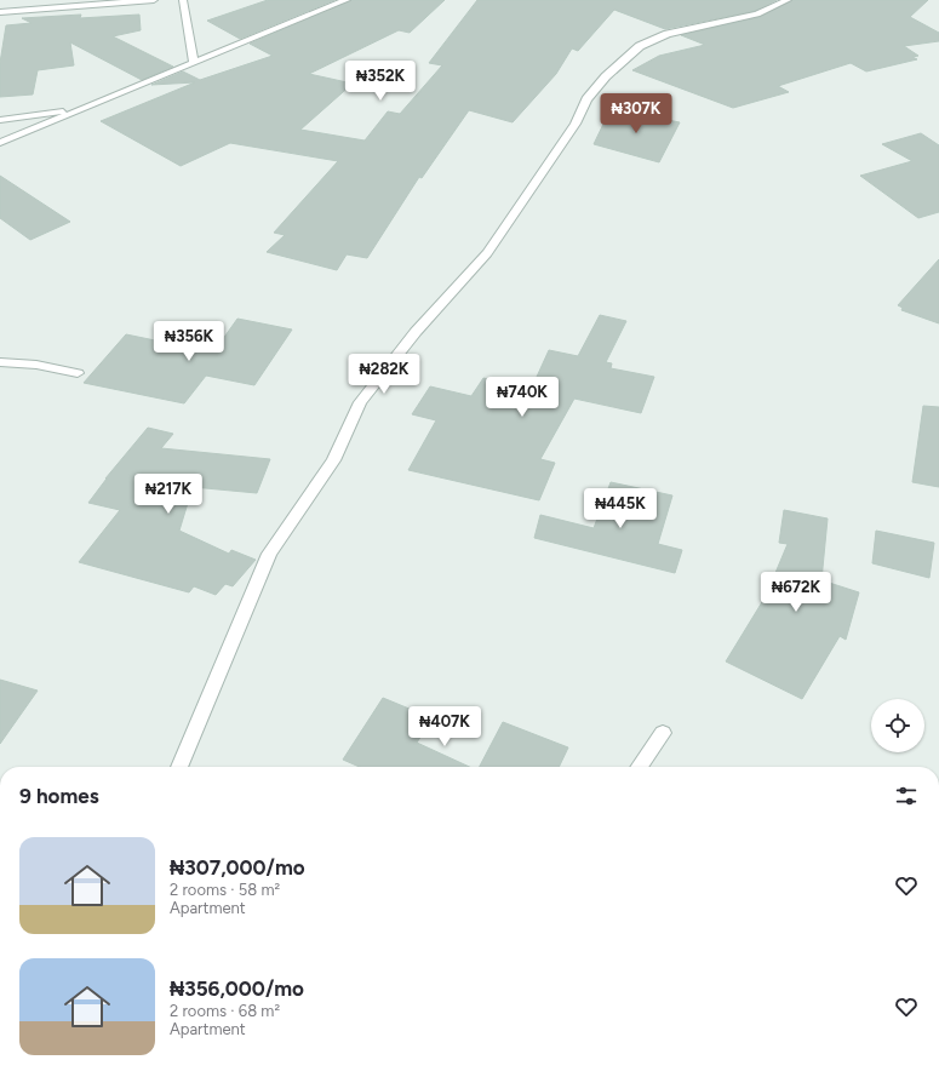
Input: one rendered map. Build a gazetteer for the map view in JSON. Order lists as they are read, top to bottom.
{
  "page": {
    "price": [
      "₦352K",
      "₦307K",
      "₦356K",
      "₦282K",
      "₦740K",
      "₦217K",
      "₦445K",
      "₦672K",
      "₦407K"
    ],
    "heading": "9 homes",
    "list": [
      {
        "name": "₦307,000/mo",
        "note": "2 rooms · 58 m² · Apartment"
      },
      {
        "name": "₦356,000/mo",
        "note": "2 rooms · 68 m² · Apartment"
      }
    ]
  }
}
